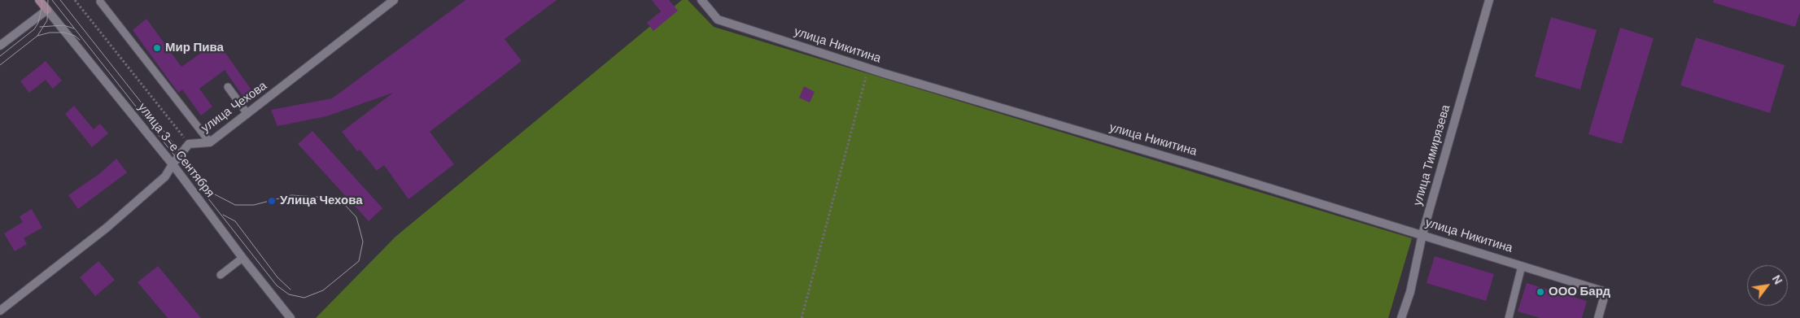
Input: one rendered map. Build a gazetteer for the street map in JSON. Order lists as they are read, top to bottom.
{
  "streets": {
    "street": [
      "улица Никитина",
      "улица Чехова",
      "улица 3-е Сентября",
      "улица Тимирязева"
    ]
  },
  "crossings": [
    ["улица Никитина", "улица Тимирязева"]
  ],
  "places": ["Мир Пива", "Улица Чехова", "ООО Бард"],
  "north": "top right"
}
